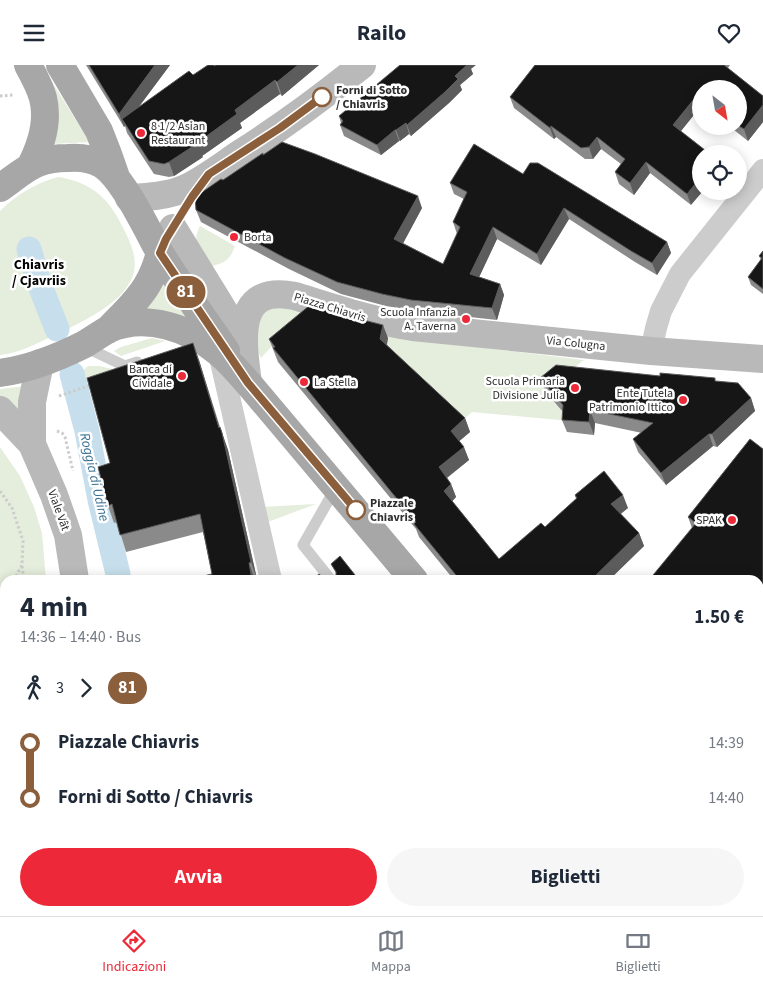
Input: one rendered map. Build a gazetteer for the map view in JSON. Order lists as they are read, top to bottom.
{
  "streets": {
    "main road": ["Piazza Chiavris"],
    "street": ["Via Colugna", "Viale Vât"]
  },
  "crossings": [
    ["Piazza Chiavris", "Via Colugna"],
    ["Piazza Chiavris", "Viale Vât"]
  ],
  "districts": ["Chiavris / Cjavriis"],
  "water": ["Roggia di Udine"],
  "places": [
    "Forni di Sotto / Chiavris",
    "8 1/2 Asian Restaurant",
    "Borta",
    "Scuola Infanzia A. Taverna",
    "Banca di Cividale",
    "La Stella",
    "Scuola Primaria Divisione Julia",
    "Ente Tutela Patrimonio Ittico",
    "Piazzale Chiavris",
    "SPAK"
  ],
  "lines": ["bus line 81"],
  "north": "bottom right",
  "page": {
    "header": "Railo",
    "on_map": "81",
    "heading": ["4 min", "14:36 – 14:40 · Bus", "1.50 €"],
    "legs": ["3", "81"],
    "list": [
      {
        "name": "Piazzale Chiavris",
        "value": "14:39"
      },
      {
        "name": "Forni di Sotto / Chiavris",
        "value": "14:40"
      }
    ],
    "buttons": ["Avvia", "Biglietti"],
    "tabs": ["Indicazioni", "Mappa", "Biglietti"]
  }
}
